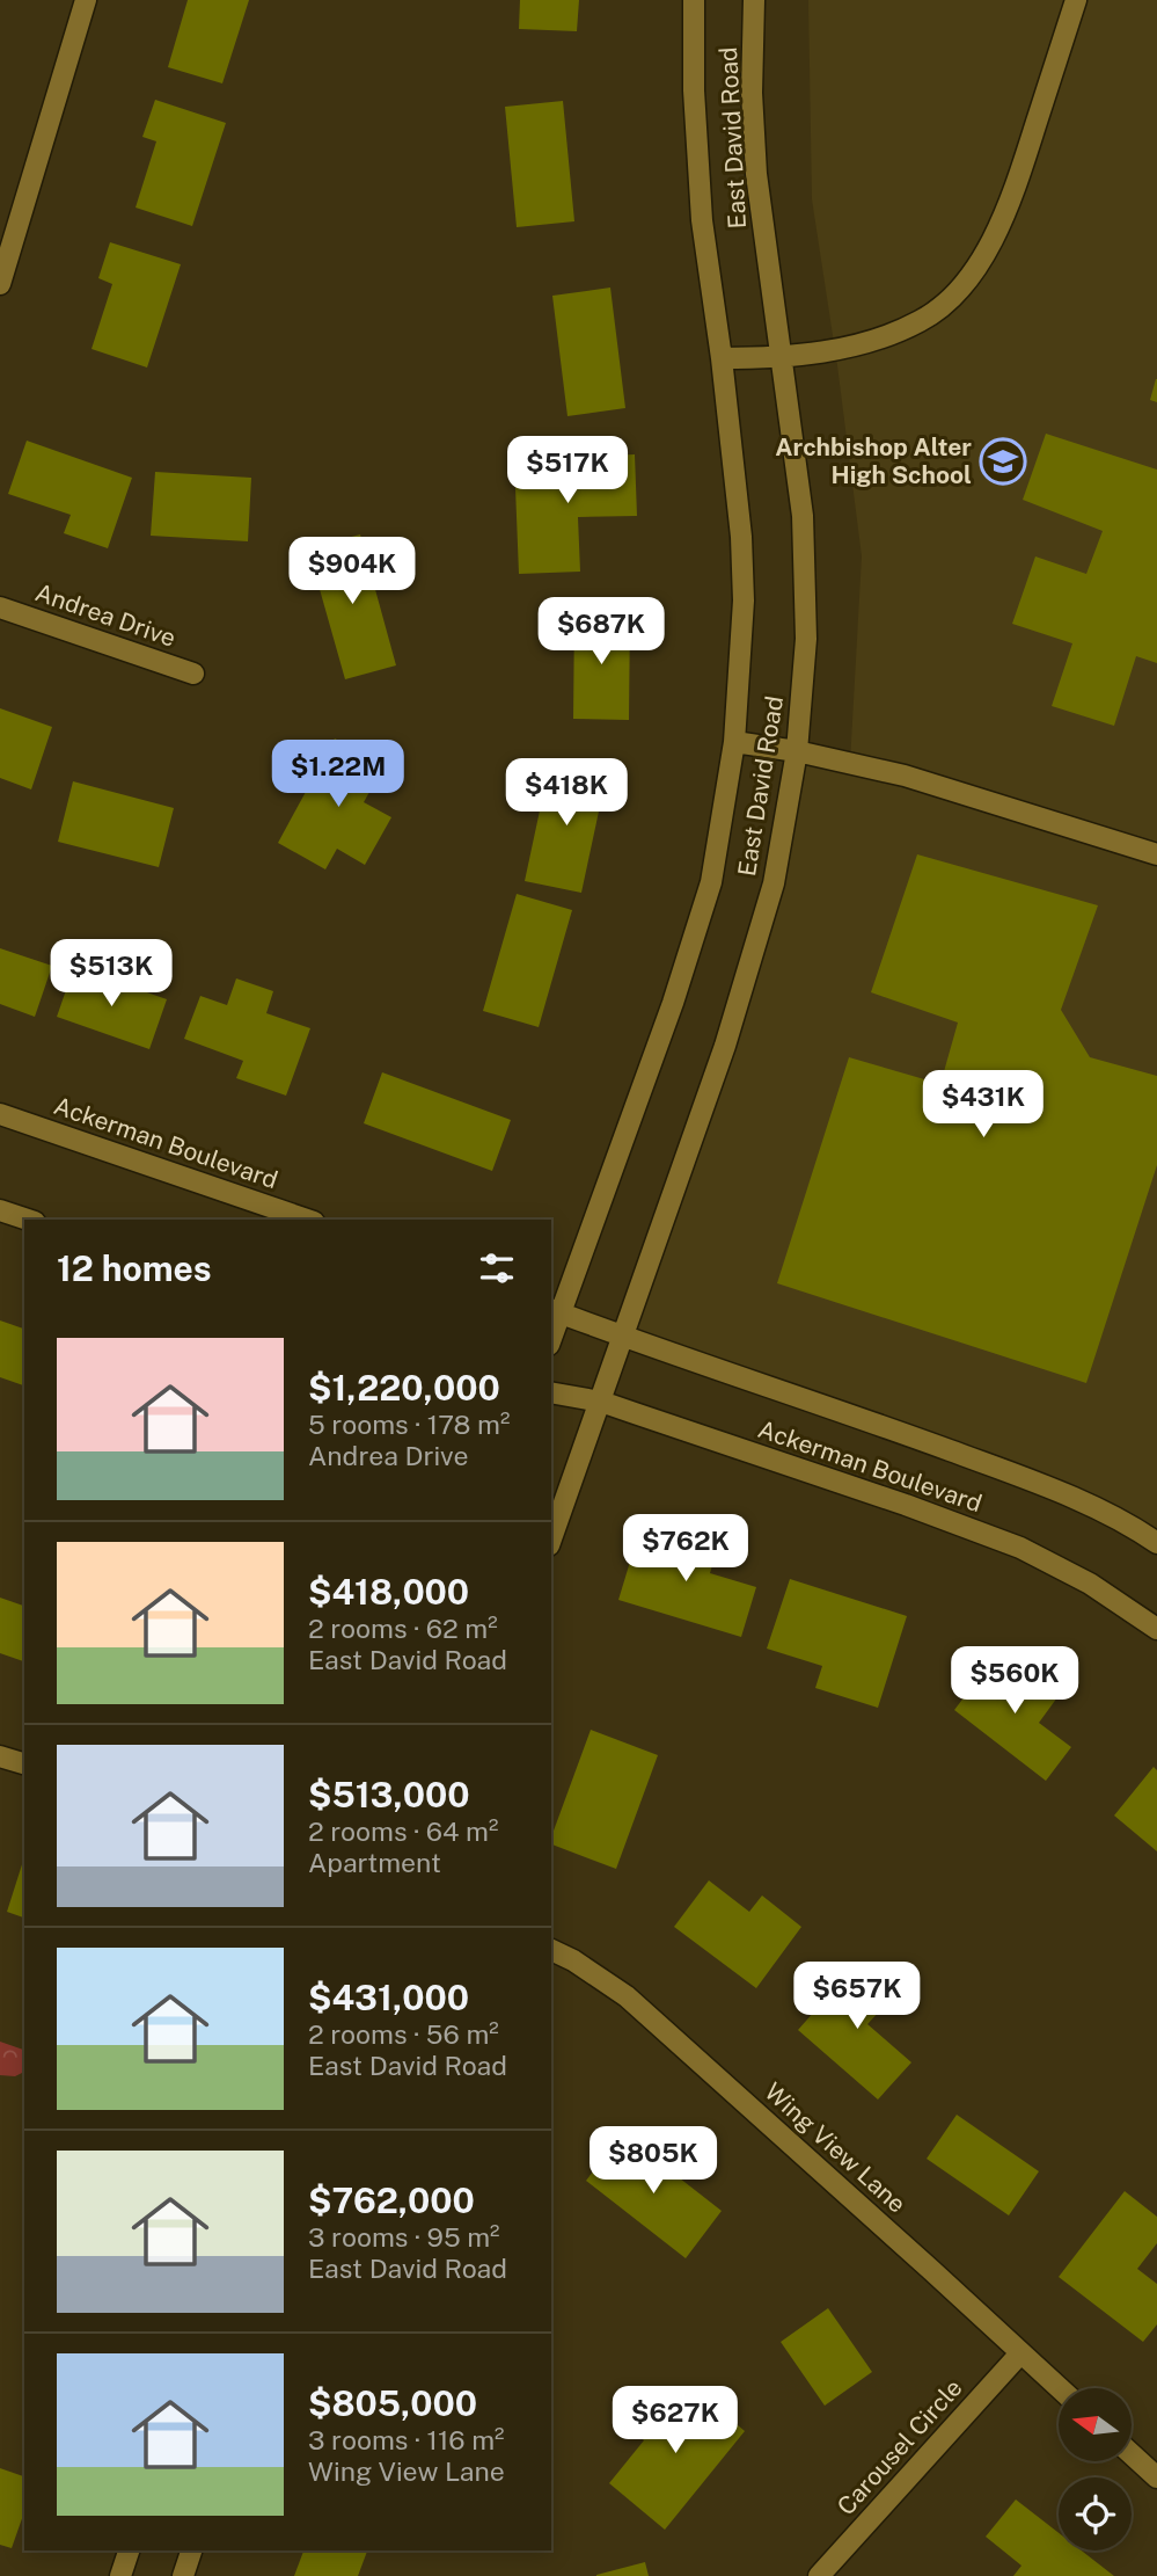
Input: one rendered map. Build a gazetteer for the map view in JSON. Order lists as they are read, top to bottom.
{
  "streets": {
    "street": [
      "East David Road",
      "Andrea Drive",
      "Ackerman Boulevard",
      "Wing View Lane",
      "Carousel Circle"
    ]
  },
  "crossings": [
    ["East David Road", "Ackerman Boulevard"],
    ["Wing View Lane", "Carousel Circle"]
  ],
  "places": {
    "school or university": ["Archbishop Alter High School"]
  },
  "north": "left",
  "page": {
    "price": [
      "$517K",
      "$904K",
      "$687K",
      "$1.22M",
      "$418K",
      "$513K",
      "$431K",
      "$762K",
      "$560K",
      "$657K",
      "$805K",
      "$627K"
    ],
    "heading": "12 homes",
    "list": [
      {
        "name": "$1,220,000",
        "note": "5 rooms · 178 m² · Andrea Drive"
      },
      {
        "name": "$418,000",
        "note": "2 rooms · 62 m² · East David Road"
      },
      {
        "name": "$513,000",
        "note": "2 rooms · 64 m² · Apartment"
      },
      {
        "name": "$431,000",
        "note": "2 rooms · 56 m² · East David Road"
      },
      {
        "name": "$762,000",
        "note": "3 rooms · 95 m² · East David Road"
      },
      {
        "name": "$805,000",
        "note": "3 rooms · 116 m² · Wing View Lane"
      }
    ]
  }
}
